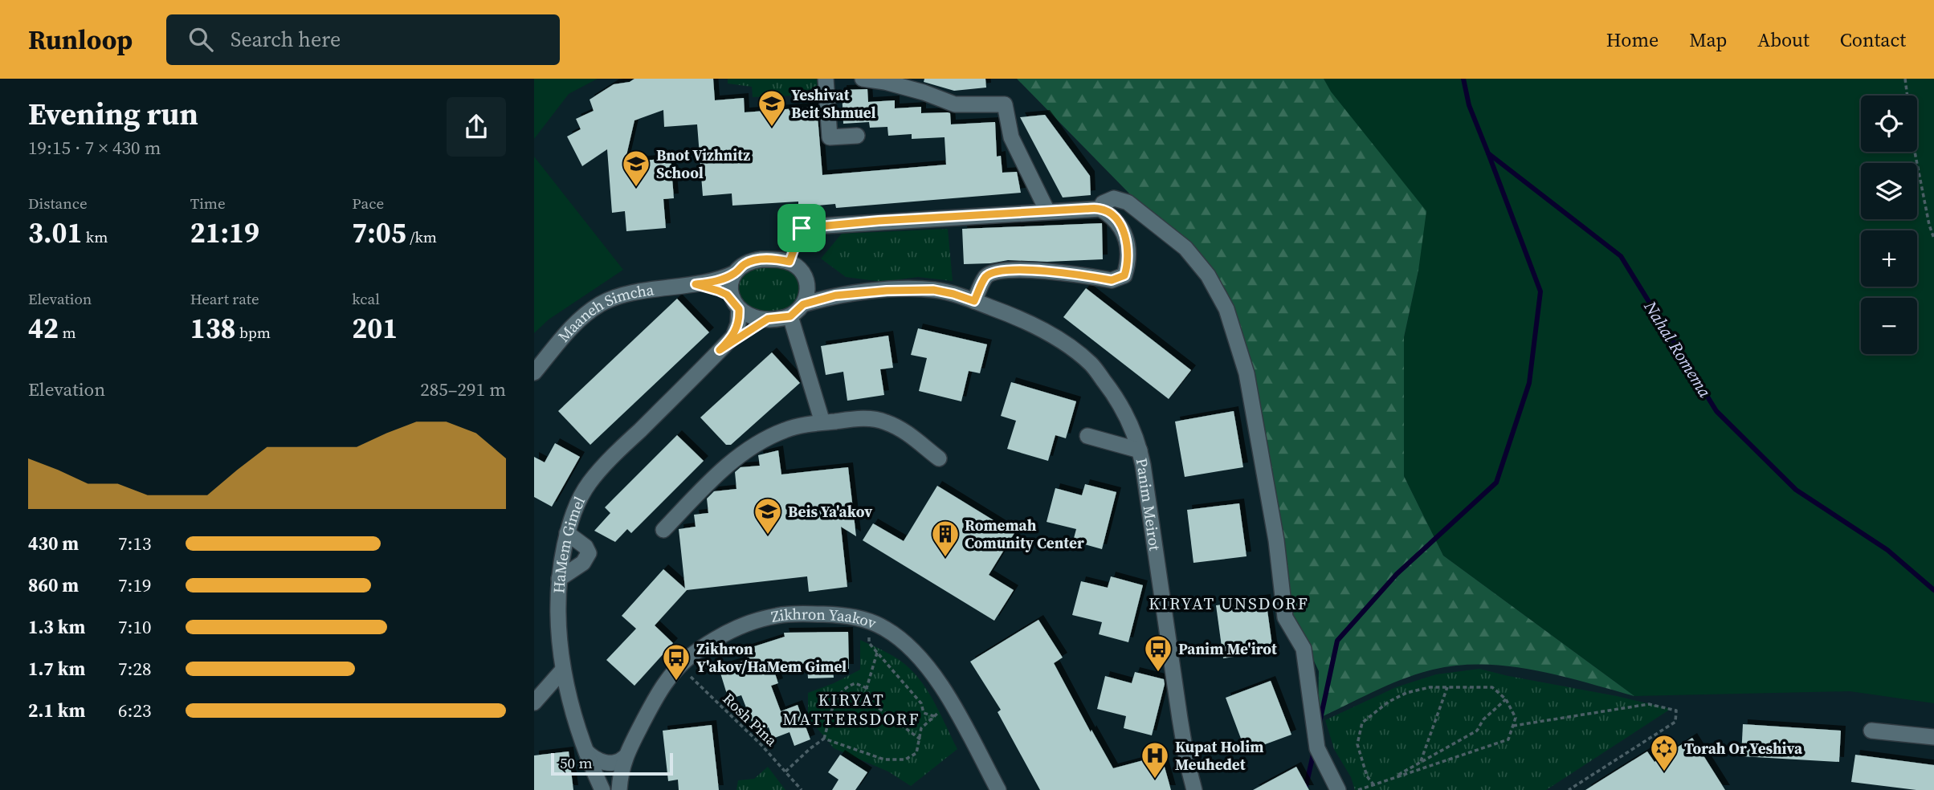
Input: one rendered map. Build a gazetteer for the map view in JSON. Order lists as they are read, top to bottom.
{
  "streets": {
    "street": [
      "Maaneh Simcha",
      "Panim Meirot",
      "HaMem Gimel",
      "Zikhron Yaakov"
    ],
    "path": ["Rosh Pina"]
  },
  "crossings": [
    ["Maaneh Simcha", "Panim Meirot"],
    ["Maaneh Simcha", "HaMem Gimel"],
    ["Panim Meirot", "HaMem Gimel"],
    ["Zikhron Yaakov", "Rosh Pina"]
  ],
  "districts": ["KIRYAT UNSDORF", "KIRYAT MATTERSDORF"],
  "water": ["Nahal Romema"],
  "places": {
    "school or university": ["Yeshivat Beit Shmuel", "Bnot Vizhnitz School", "Beis Ya'akov"],
    "building": ["Romemah Comunity Center"],
    "bus stop": ["Panim Me'irot", "Zikhron Y'akov/HaMem Gimel"],
    "synagogue": ["Torah Or Yeshiva"],
    "hospital": ["Kupat Holim Meuhedet"]
  },
  "scale_bar": "50 m",
  "page": {
    "header": "Runloop",
    "search": "Search here",
    "nav": [
      "Home",
      "Map",
      "About",
      "Contact"
    ],
    "heading": ["Evening run", "19:15 · 7 × 430 m"],
    "map_buttons": ["+", "−"],
    "stats": [
      ["Distance", "3.01 km"],
      ["Time", "21:19"],
      ["Pace", "7:05 /km"],
      ["Elevation", "42 m"],
      ["Heart rate", "138 bpm"],
      ["kcal", "201"]
    ],
    "chart": ["Elevation", "285–291 m"],
    "list": [
      {
        "name": "430 m",
        "note": "7:13"
      },
      {
        "name": "860 m",
        "note": "7:19"
      },
      {
        "name": "1.3 km",
        "note": "7:10"
      },
      {
        "name": "1.7 km",
        "note": "7:28"
      },
      {
        "name": "2.1 km",
        "note": "6:23"
      }
    ],
    "scale": "50 m"
  }
}
